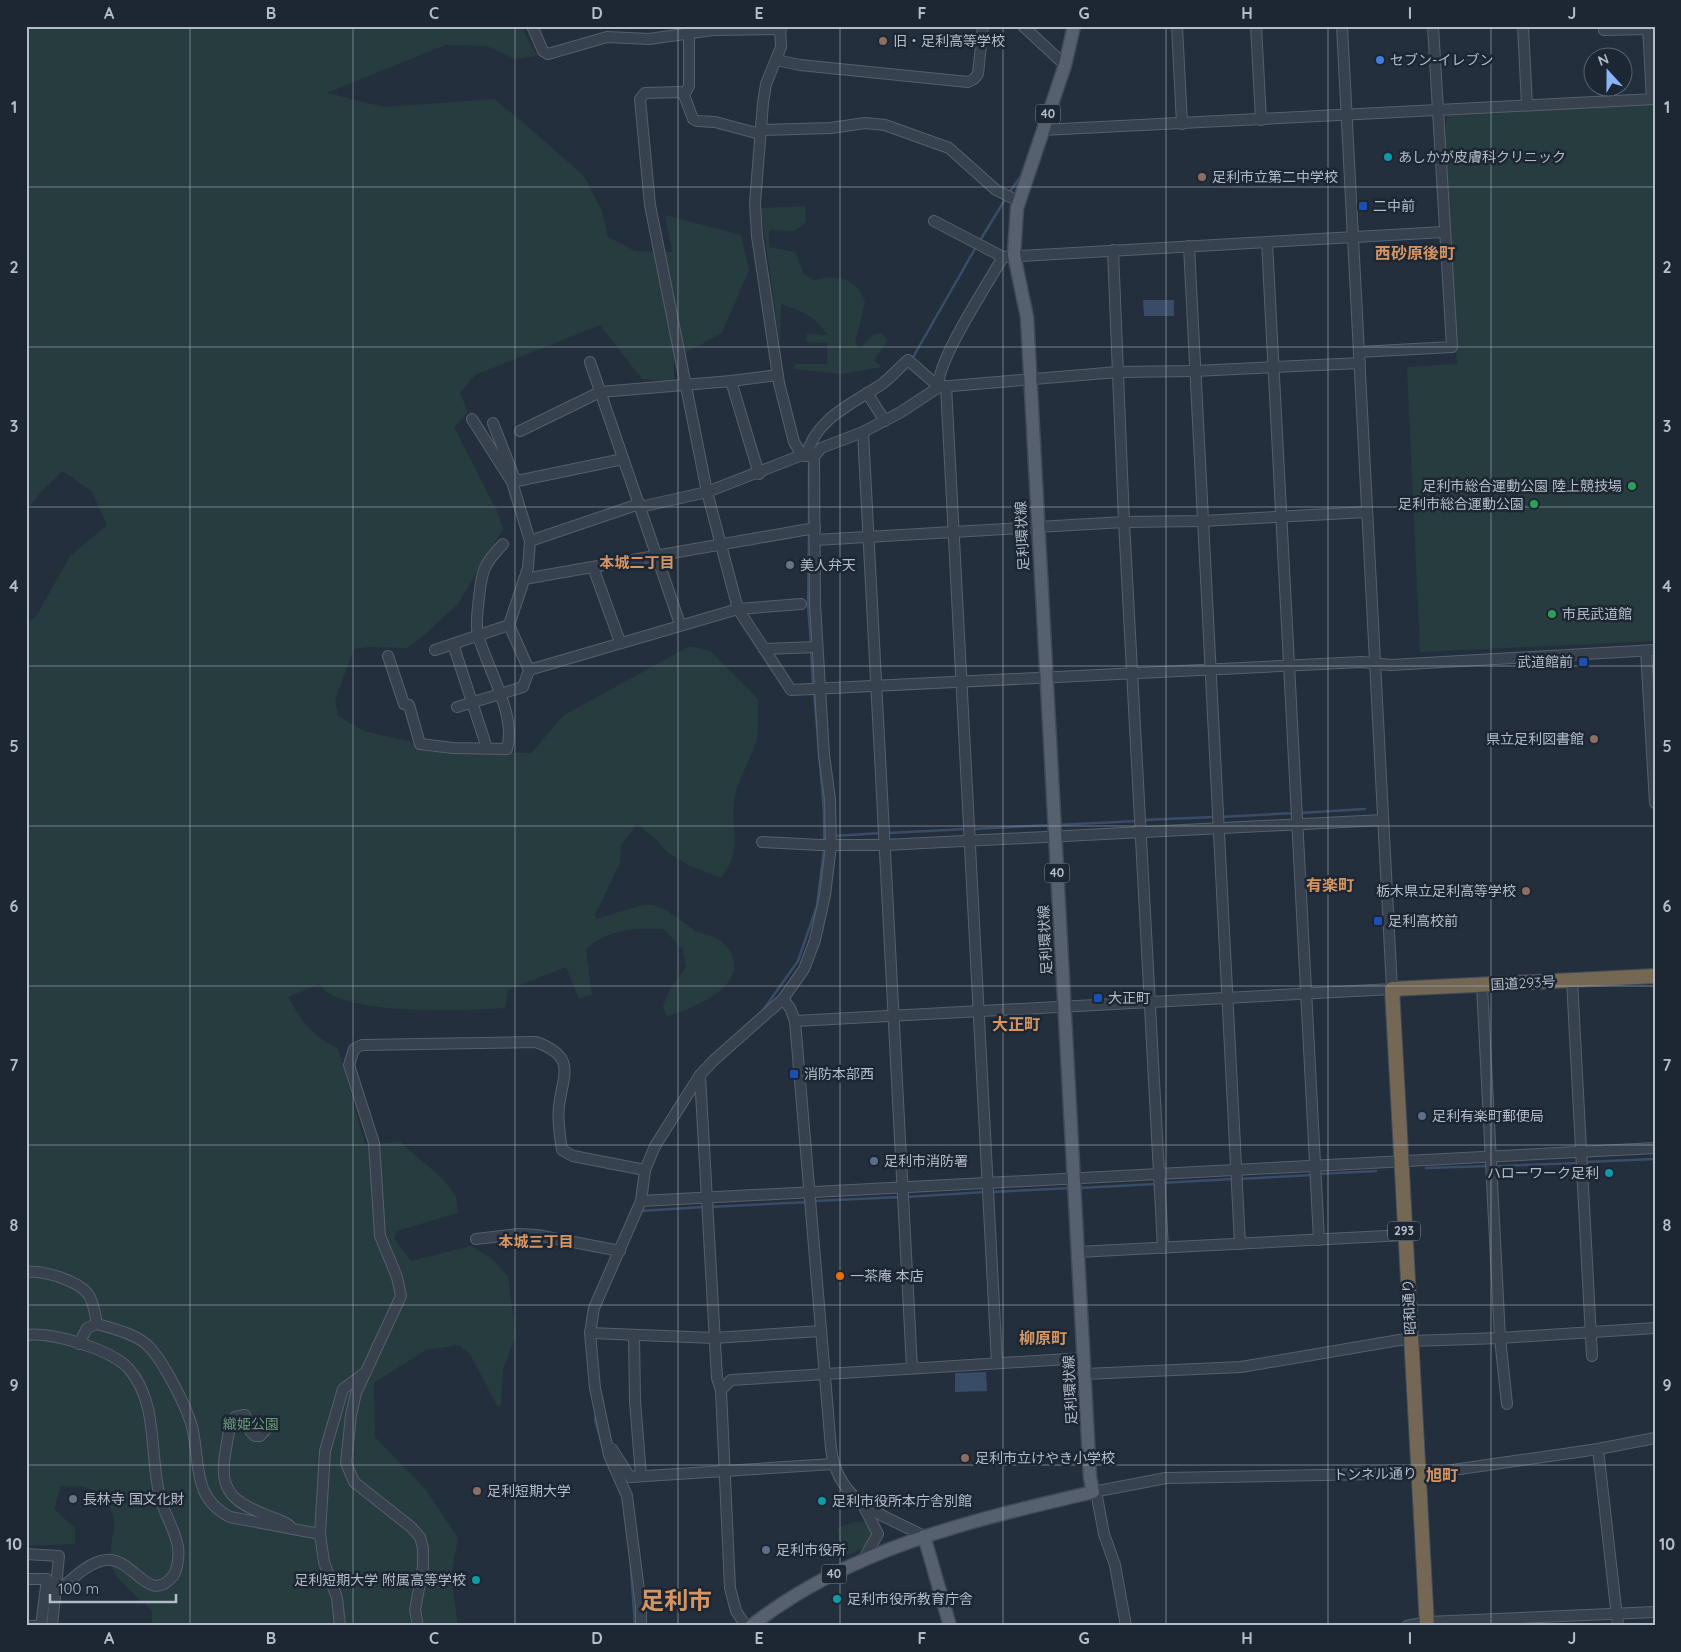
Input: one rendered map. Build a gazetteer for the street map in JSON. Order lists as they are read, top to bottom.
{
  "streets": {
    "highway": ["国道293号", "293", "昭和通り"],
    "main road": ["40", "足利環状線"],
    "street": ["トンネル通り"]
  },
  "crossings": [
    ["40", "足利環状線"],
    ["40", "トンネル通り"],
    ["足利環状線", "トンネル通り"],
    ["国道293号", "昭和通り"],
    ["昭和通り", "トンネル通り"]
  ],
  "districts": [
    "西砂原後町",
    "本城二丁目",
    "有楽町",
    "大正町",
    "本城三丁目",
    "柳原町",
    "旭町",
    "足利市"
  ],
  "parks": ["織姫公園"],
  "places": {
    "other": [
      "旧・足利高等学校",
      "セブン-イレブン",
      "あしかが皮膚科クリニック",
      "足利市立第二中学校",
      "足利市総合運動公園 陸上競技場",
      "足利市総合運動公園",
      "美人弁天",
      "市民武道館",
      "県立足利図書館",
      "栃木県立足利高等学校",
      "足利有楽町郵便局",
      "足利市消防署",
      "ハローワーク足利",
      "一茶庵 本店",
      "足利市立けやき小学校",
      "足利短期大学",
      "長林寺 国文化財",
      "足利市役所本庁舎別館",
      "足利市役所",
      "足利短期大学 附属高等学校",
      "足利市役所教育庁舎"
    ],
    "transit": [
      "二中前",
      "武道館前",
      "足利高校前",
      "大正町",
      "消防本部西"
    ]
  },
  "scale_bar": "100 m",
  "north": "top",
  "grid": {
    "columns": [
      "A",
      "B",
      "C",
      "D",
      "E",
      "F",
      "G",
      "H",
      "I",
      "J"
    ],
    "rows": [
      "1",
      "2",
      "3",
      "4",
      "5",
      "6",
      "7",
      "8",
      "9",
      "10"
    ]
  }
}
